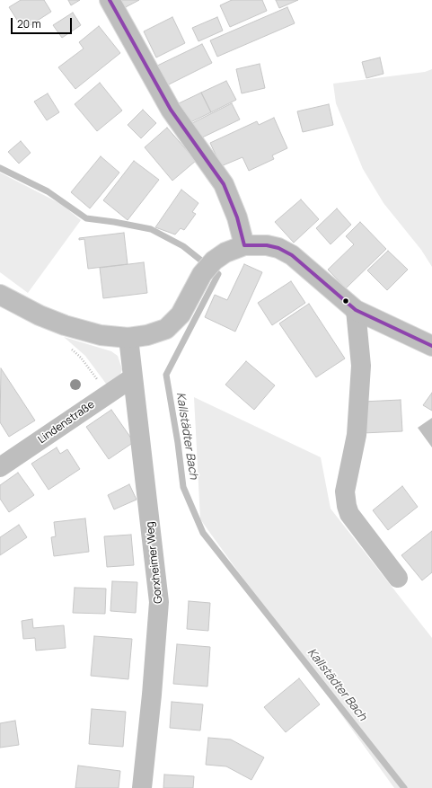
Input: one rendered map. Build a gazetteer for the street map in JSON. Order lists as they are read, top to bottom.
{
  "streets": {
    "main road": ["Lindenstraße", "Gorxheimer Weg"]
  },
  "crossings": [
    ["Lindenstraße", "Gorxheimer Weg"]
  ],
  "water": ["Kallstädter Bach"],
  "scale_bar": "20 m"
}
